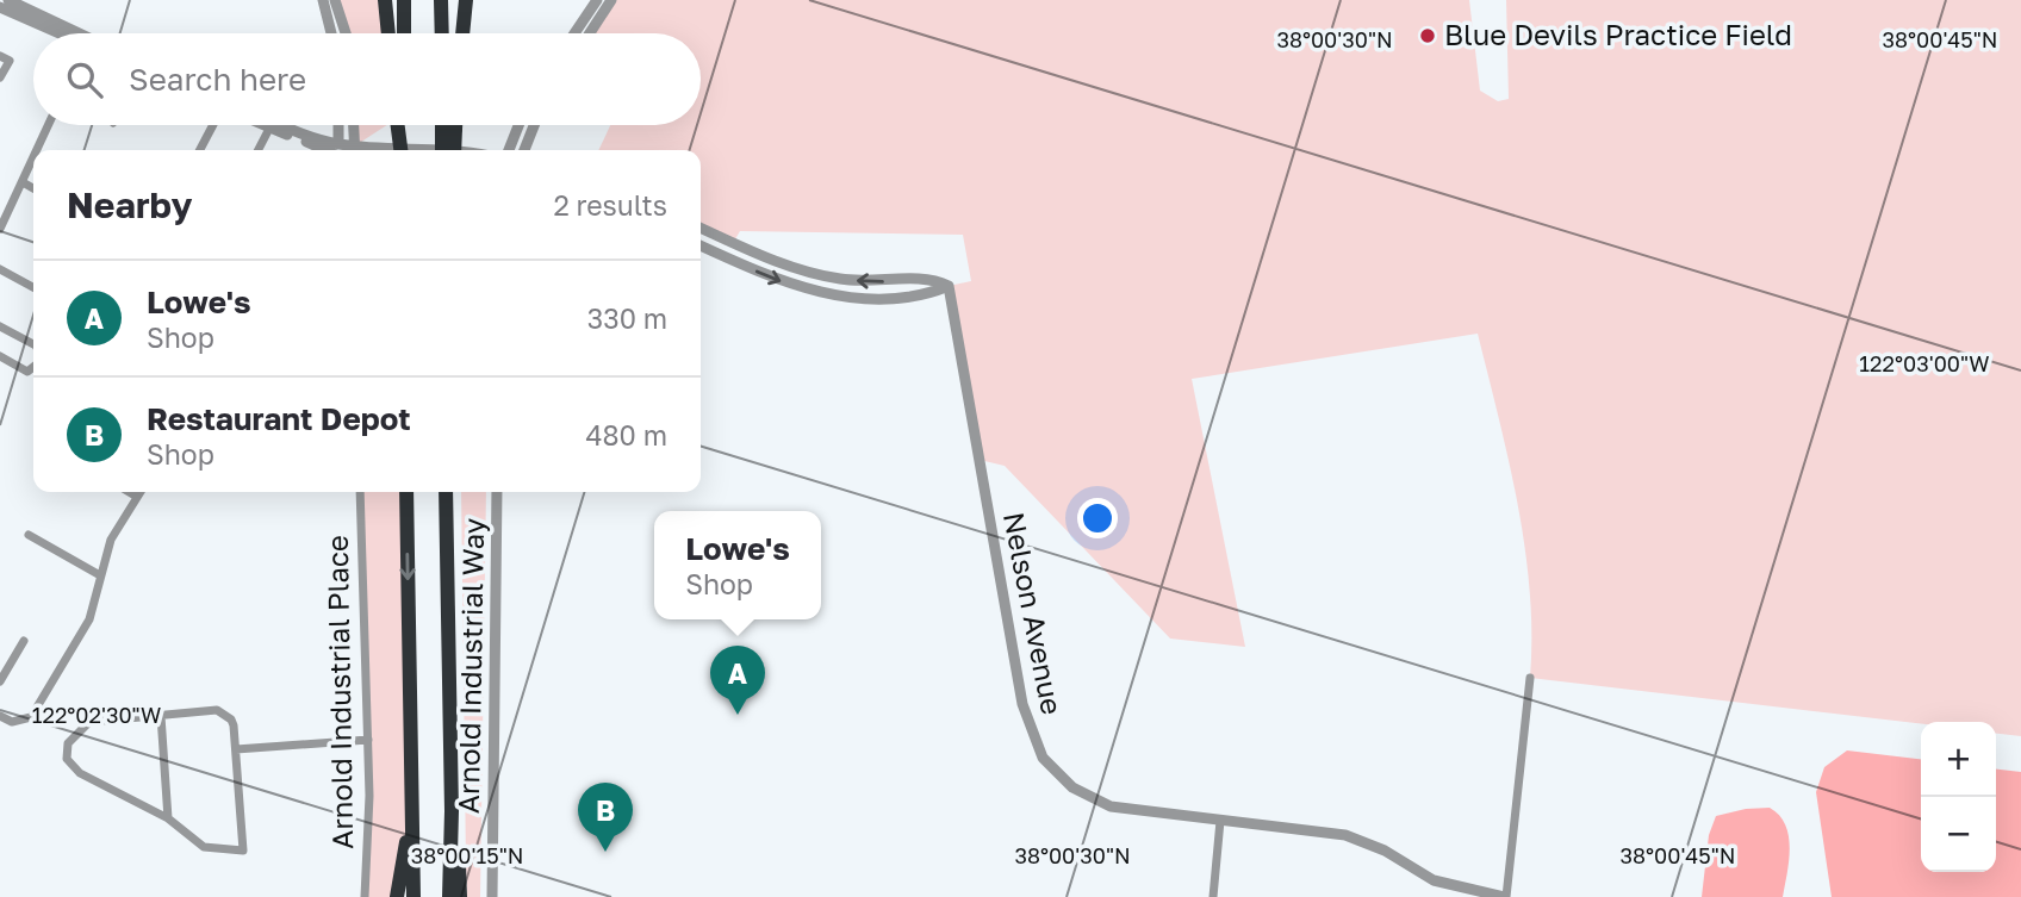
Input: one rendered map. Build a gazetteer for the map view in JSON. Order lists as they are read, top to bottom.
{
  "streets": {
    "street": ["Nelson Avenue", "Arnold Industrial Way", "Arnold Industrial Place"]
  },
  "places": ["Blue Devils Practice Field"],
  "page": {
    "search": "Search here",
    "heading": ["Nearby", "2 results"],
    "list": [
      {
        "mark": "A",
        "name": "Lowe's",
        "note": "Shop",
        "value": "330 m"
      },
      {
        "mark": "B",
        "name": "Restaurant Depot",
        "note": "Shop",
        "value": "480 m"
      }
    ],
    "popup": ["Lowe's", "Shop"],
    "pins": ["A", "B"],
    "map_buttons": ["+", "−"]
  },
  "coordinates": [
    "38°00'30\"N",
    "38°00'45\"N",
    "122°03'00\"W",
    "122°02'30\"W",
    "38°00'15\"N"
  ]
}
